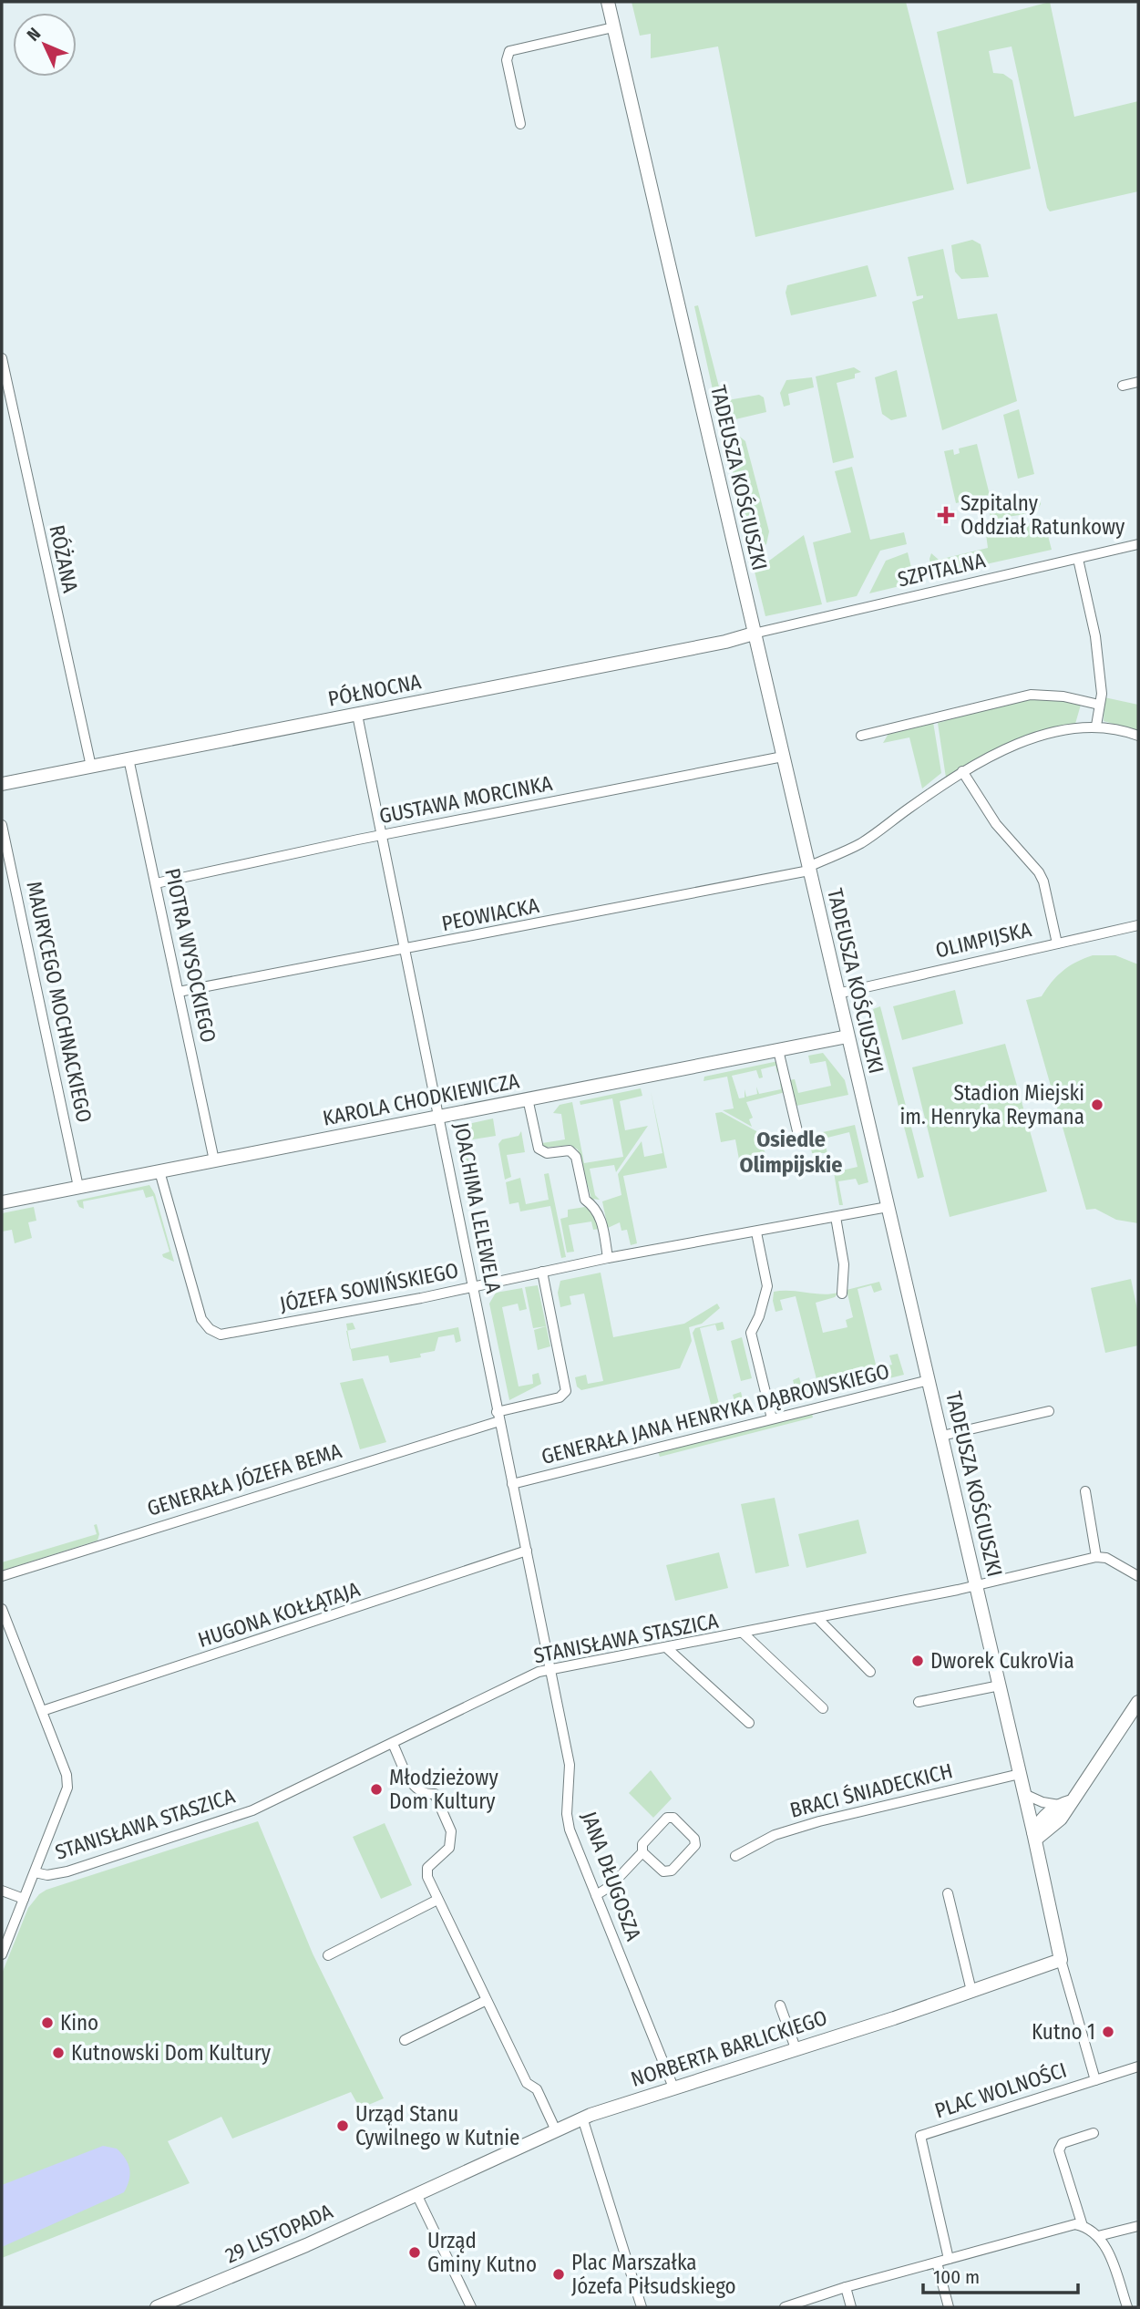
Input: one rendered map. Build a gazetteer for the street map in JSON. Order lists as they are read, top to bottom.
{
  "streets": {
    "street": [
      "TADEUSZA KOŚCIUSZKI",
      "RÓŻANA",
      "SZPITALNA",
      "PÓŁNOCNA",
      "GUSTAWA MORCINKA",
      "PEOWIACKA",
      "OLIMPIJSKA",
      "PIOTRA WYSOCKIEGO",
      "MAURYCEGO MOCHNACKIEGO",
      "KAROLA CHODKIEWICZA",
      "JOACHIMA LELEWELA",
      "JÓZEFA SOWIŃSKIEGO",
      "GENERAŁA JANA HENRYKA DĄBROWSKIEGO",
      "GENERAŁA JÓZEFA BEMA",
      "HUGONA KOŁŁĄTAJA",
      "STANISŁAWA STASZICA",
      "BRACI ŚNIADECKICH",
      "JANA DŁUGOSZA",
      "NORBERTA BARLICKIEGO",
      "PLAC WOLNOŚCI",
      "29 LISTOPADA"
    ]
  },
  "crossings": [
    ["TADEUSZA KOŚCIUSZKI", "SZPITALNA"],
    ["TADEUSZA KOŚCIUSZKI", "PÓŁNOCNA"],
    ["TADEUSZA KOŚCIUSZKI", "GUSTAWA MORCINKA"],
    ["TADEUSZA KOŚCIUSZKI", "PEOWIACKA"],
    ["TADEUSZA KOŚCIUSZKI", "OLIMPIJSKA"],
    ["TADEUSZA KOŚCIUSZKI", "KAROLA CHODKIEWICZA"],
    ["TADEUSZA KOŚCIUSZKI", "JÓZEFA SOWIŃSKIEGO"],
    ["TADEUSZA KOŚCIUSZKI", "GENERAŁA JANA HENRYKA DĄBROWSKIEGO"],
    ["TADEUSZA KOŚCIUSZKI", "STANISŁAWA STASZICA"],
    ["TADEUSZA KOŚCIUSZKI", "BRACI ŚNIADECKICH"],
    ["TADEUSZA KOŚCIUSZKI", "NORBERTA BARLICKIEGO"],
    ["TADEUSZA KOŚCIUSZKI", "PLAC WOLNOŚCI"],
    ["RÓŻANA", "PÓŁNOCNA"],
    ["SZPITALNA", "PÓŁNOCNA"],
    ["PÓŁNOCNA", "PIOTRA WYSOCKIEGO"],
    ["PÓŁNOCNA", "JOACHIMA LELEWELA"],
    ["GUSTAWA MORCINKA", "PIOTRA WYSOCKIEGO"],
    ["GUSTAWA MORCINKA", "JOACHIMA LELEWELA"],
    ["PEOWIACKA", "PIOTRA WYSOCKIEGO"],
    ["PEOWIACKA", "JOACHIMA LELEWELA"],
    ["PIOTRA WYSOCKIEGO", "KAROLA CHODKIEWICZA"],
    ["MAURYCEGO MOCHNACKIEGO", "KAROLA CHODKIEWICZA"],
    ["KAROLA CHODKIEWICZA", "JOACHIMA LELEWELA"],
    ["KAROLA CHODKIEWICZA", "JÓZEFA SOWIŃSKIEGO"],
    ["JOACHIMA LELEWELA", "JÓZEFA SOWIŃSKIEGO"],
    ["JOACHIMA LELEWELA", "GENERAŁA JANA HENRYKA DĄBROWSKIEGO"],
    ["JOACHIMA LELEWELA", "GENERAŁA JÓZEFA BEMA"],
    ["JOACHIMA LELEWELA", "HUGONA KOŁŁĄTAJA"],
    ["JOACHIMA LELEWELA", "STANISŁAWA STASZICA"],
    ["JOACHIMA LELEWELA", "JANA DŁUGOSZA"],
    ["JÓZEFA SOWIŃSKIEGO", "GENERAŁA JÓZEFA BEMA"],
    ["STANISŁAWA STASZICA", "JANA DŁUGOSZA"],
    ["JANA DŁUGOSZA", "NORBERTA BARLICKIEGO"],
    ["NORBERTA BARLICKIEGO", "29 LISTOPADA"]
  ],
  "districts": ["Osiedle Olimpijskie"],
  "places": {
    "health": ["Szpitalny Oddział Ratunkowy"],
    "other": [
      "Stadion Miejski im. Henryka Reymana",
      "Dworek CukroVia",
      "Młodzieżowy Dom Kultury",
      "Kino",
      "Kutno 1",
      "Kutnowski Dom Kultury",
      "Urząd Stanu Cywilnego w Kutnie",
      "Urząd Gminy Kutno",
      "Plac Marszałka Józefa Piłsudskiego"
    ]
  },
  "scale_bar": "100 m",
  "north": "top left"
}
